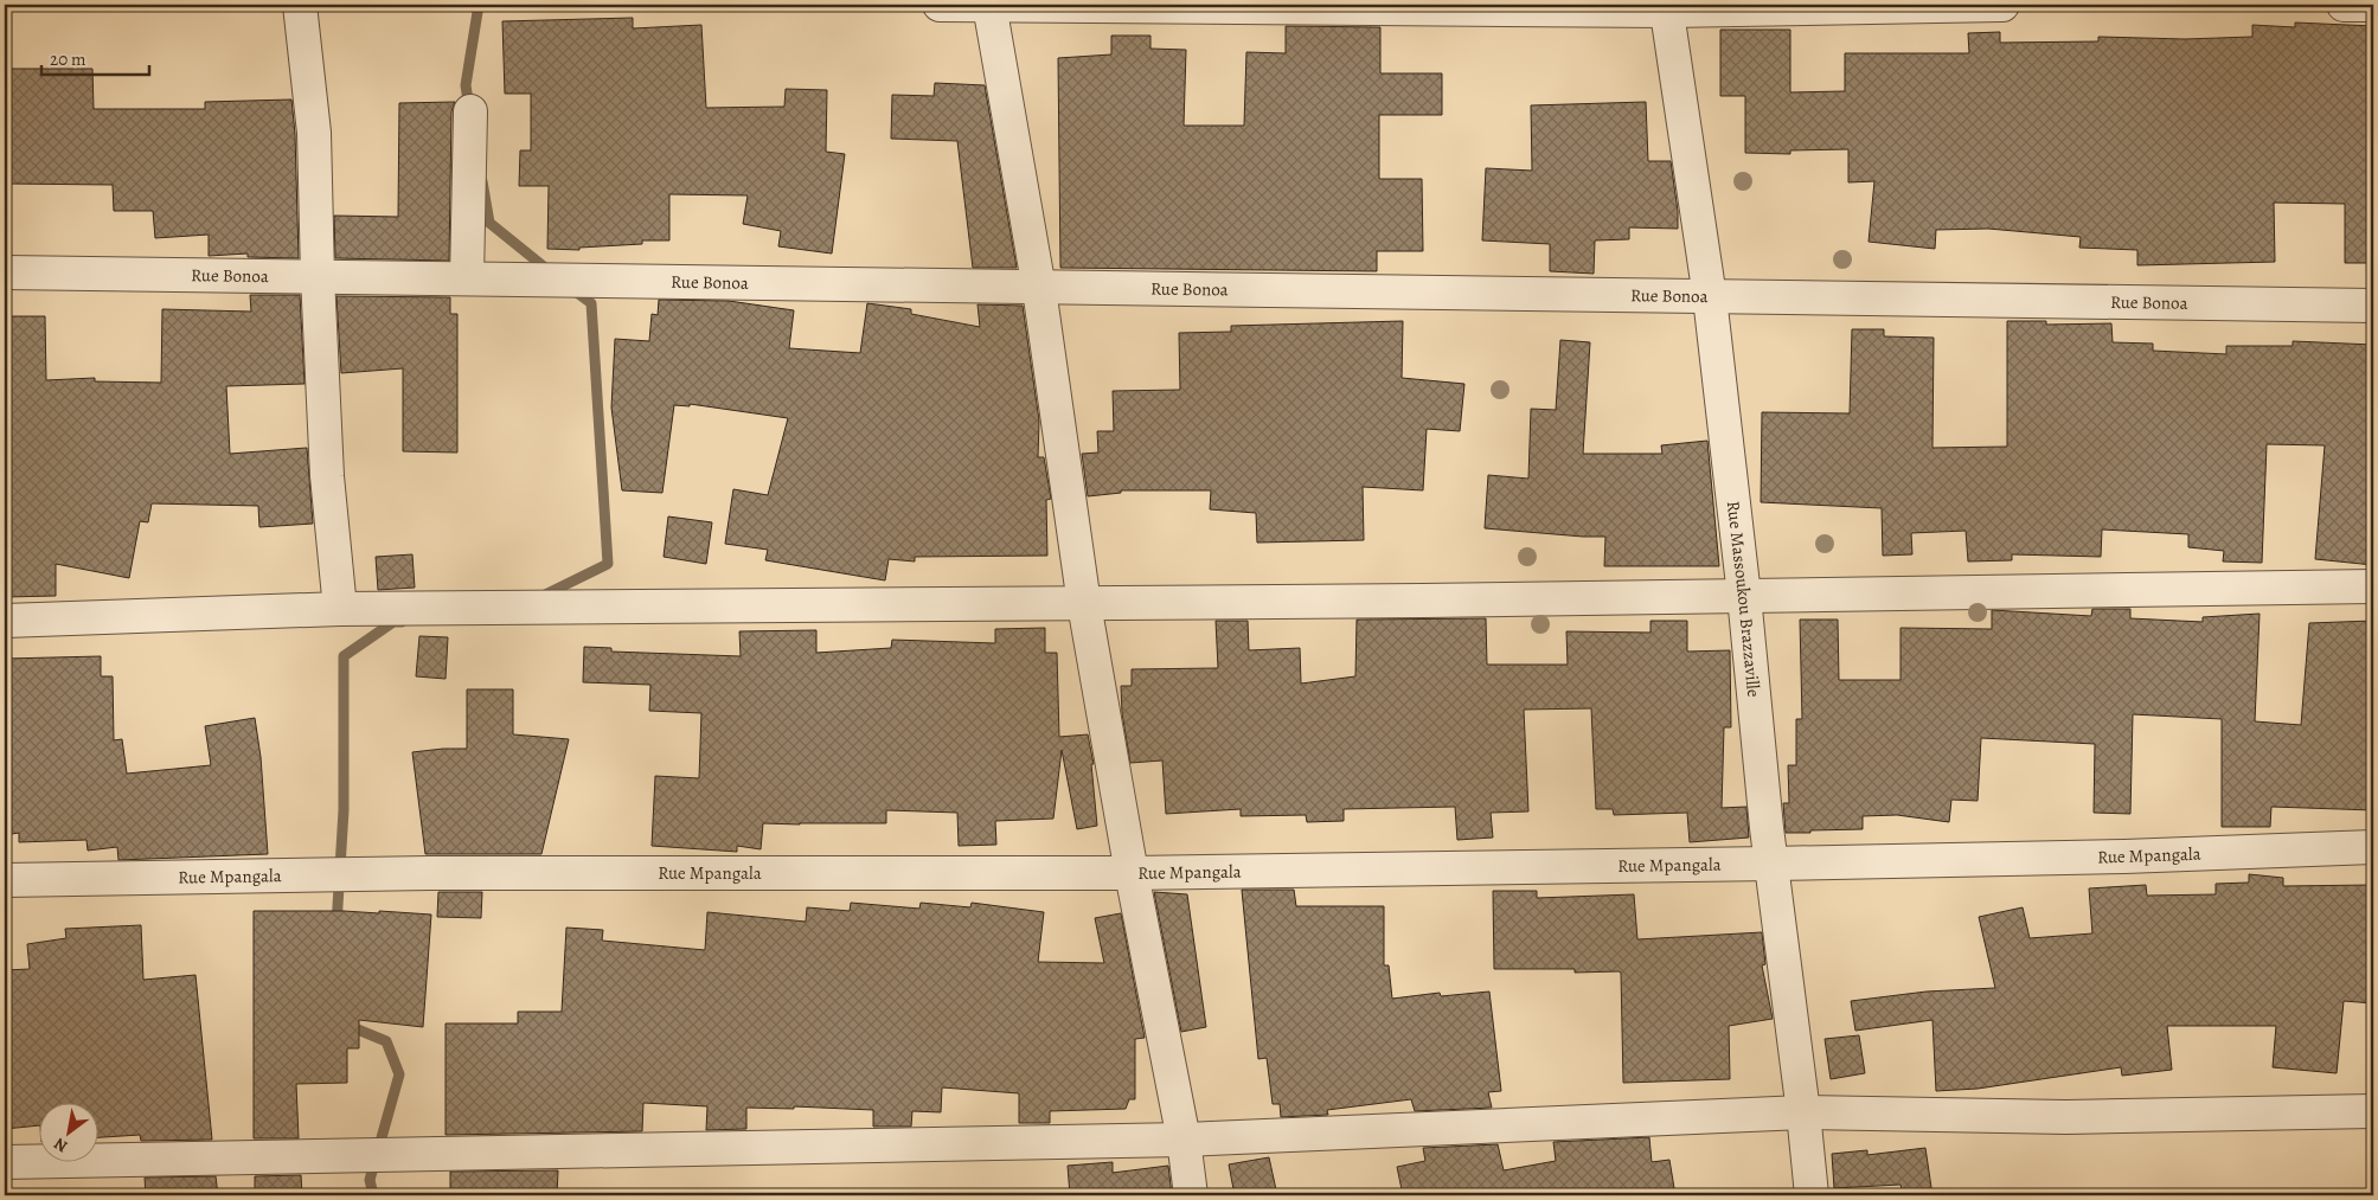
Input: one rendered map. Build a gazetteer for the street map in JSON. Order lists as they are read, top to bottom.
{
  "streets": {
    "street": ["Rue Bonoa", "Rue Massoukou Brazzaville", "Rue Mpangala"]
  },
  "crossings": [
    ["Rue Bonoa", "Rue Massoukou Brazzaville"],
    ["Rue Massoukou Brazzaville", "Rue Mpangala"]
  ],
  "scale_bar": "20 m",
  "north": "bottom left"
}
